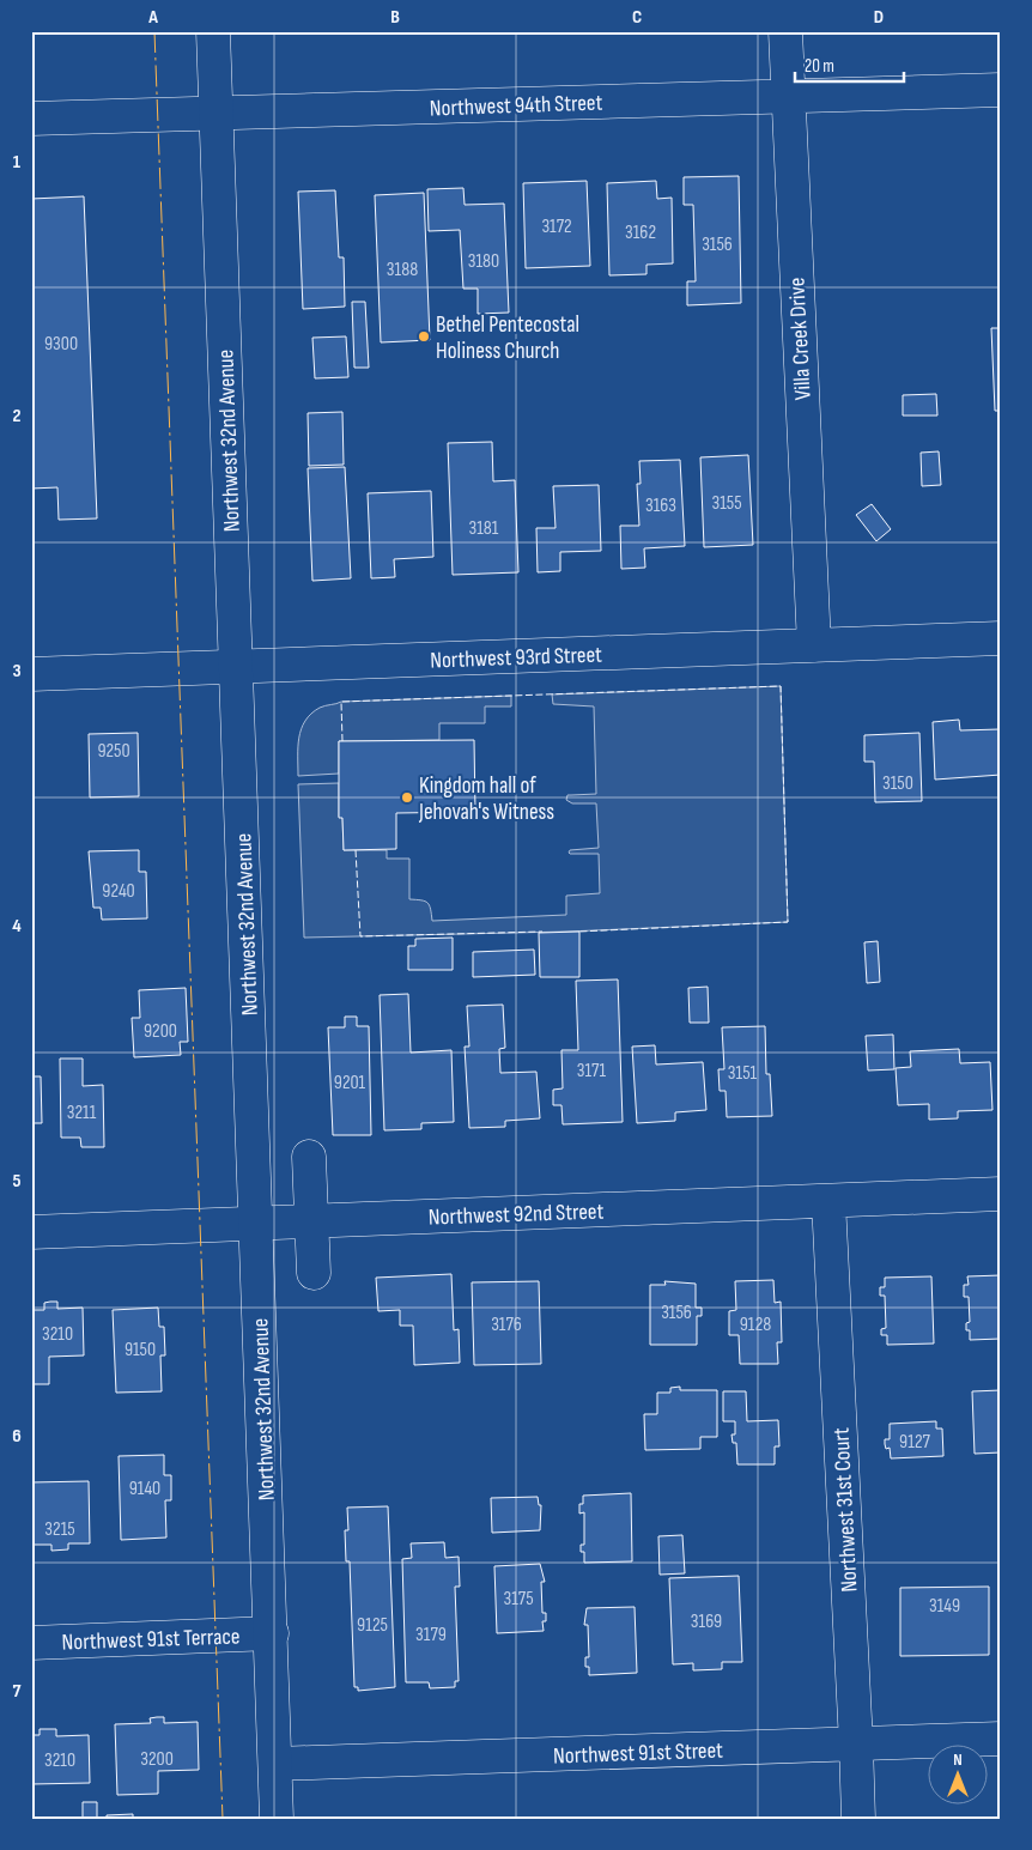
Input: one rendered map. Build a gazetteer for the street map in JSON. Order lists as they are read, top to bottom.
{
  "streets": {
    "street": [
      "Northwest 94th Street",
      "Villa Creek Drive",
      "Northwest 32nd Avenue",
      "Northwest 93rd Street",
      "Northwest 92nd Street",
      "Northwest 31st Court",
      "Northwest 91st Terrace",
      "Northwest 91st Street"
    ]
  },
  "crossings": [
    ["Northwest 94th Street", "Villa Creek Drive"],
    ["Northwest 94th Street", "Northwest 32nd Avenue"],
    ["Villa Creek Drive", "Northwest 93rd Street"],
    ["Northwest 32nd Avenue", "Northwest 93rd Street"],
    ["Northwest 32nd Avenue", "Northwest 92nd Street"],
    ["Northwest 32nd Avenue", "Northwest 91st Terrace"],
    ["Northwest 32nd Avenue", "Northwest 91st Street"],
    ["Northwest 92nd Street", "Northwest 31st Court"],
    ["Northwest 31st Court", "Northwest 91st Street"]
  ],
  "places": ["Bethel Pentecostal Holiness Church", "Kingdom hall of Jehovah's Witness"],
  "house_numbers": [
    "3172",
    "3162",
    "3156",
    "3180",
    "3188",
    "9300",
    "3155",
    "3163",
    "3181",
    "9250",
    "3150",
    "9240",
    "9200",
    "3171",
    "3151",
    "9201",
    "3211",
    "3156",
    "3176",
    "9128",
    "3210",
    "9150",
    "9127",
    "9140",
    "3215",
    "3175",
    "3149",
    "3169",
    "9125",
    "3179",
    "3200",
    "3210"
  ],
  "scale_bar": "20 m",
  "north": "top",
  "grid": {
    "columns": [
      "A",
      "B",
      "C",
      "D"
    ],
    "rows": [
      "1",
      "2",
      "3",
      "4",
      "5",
      "6",
      "7"
    ]
  }
}
